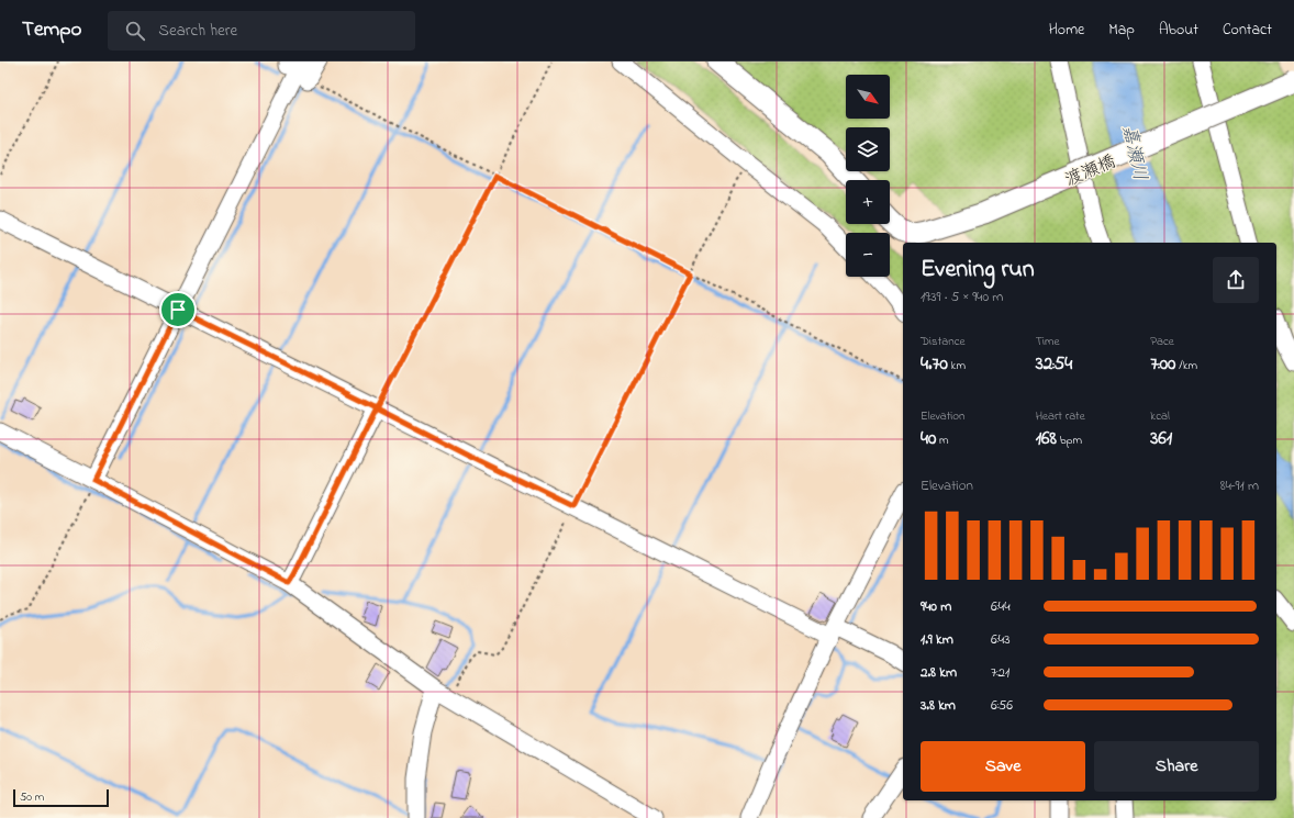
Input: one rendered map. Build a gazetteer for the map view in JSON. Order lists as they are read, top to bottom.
{
  "streets": {
    "main road": ["渡瀬橋"]
  },
  "water": ["嘉瀬川"],
  "scale_bar": "50 m",
  "north": "bottom right",
  "page": {
    "header": "Tempo",
    "search": "Search here",
    "nav": [
      "Home",
      "Map",
      "About",
      "Contact"
    ],
    "map_buttons": ["+", "−"],
    "heading": ["Evening run", "19:39 · 5 × 940 m"],
    "stats": [
      ["Distance", "4.70 km"],
      ["Time", "32:54"],
      ["Pace", "7:00 /km"],
      ["Elevation", "40 m"],
      ["Heart rate", "168 bpm"],
      ["kcal", "361"]
    ],
    "chart": ["Elevation", "84–91 m"],
    "list": [
      {
        "name": "940 m",
        "note": "6:44"
      },
      {
        "name": "1.9 km",
        "note": "6:43"
      },
      {
        "name": "2.8 km",
        "note": "7:21"
      },
      {
        "name": "3.8 km",
        "note": "6:56"
      }
    ],
    "buttons": ["Save", "Share"],
    "scale": "50 m"
  }
}
